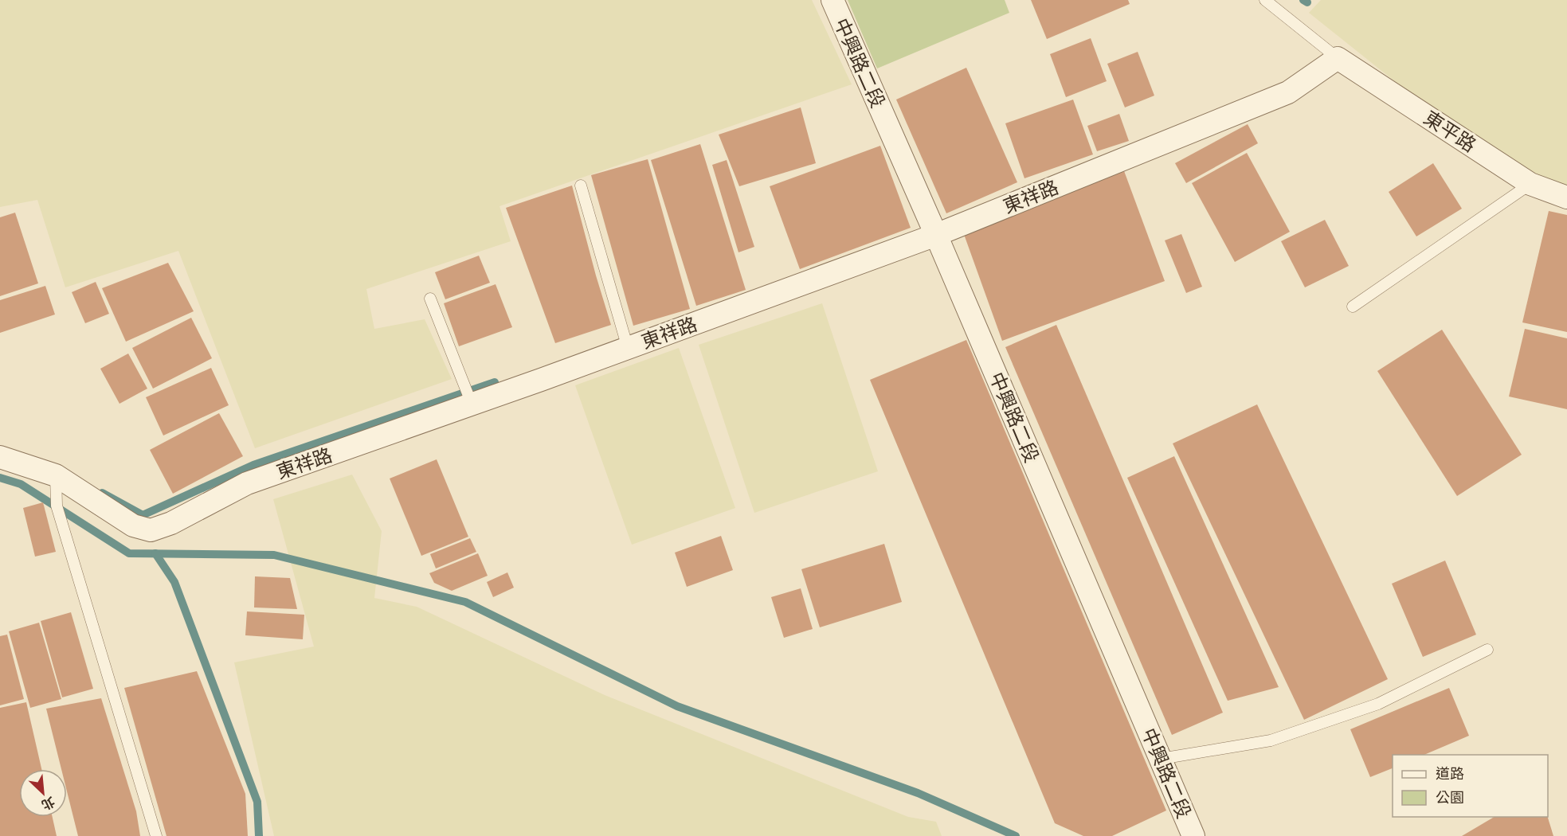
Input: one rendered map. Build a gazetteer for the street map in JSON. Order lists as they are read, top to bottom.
{
  "streets": {
    "street": ["中興路二段", "東平路", "東祥路"]
  },
  "crossings": [
    ["中興路二段", "東祥路"],
    ["東平路", "東祥路"]
  ],
  "legend": ["道路", "公園"],
  "north": "bottom right"
}
